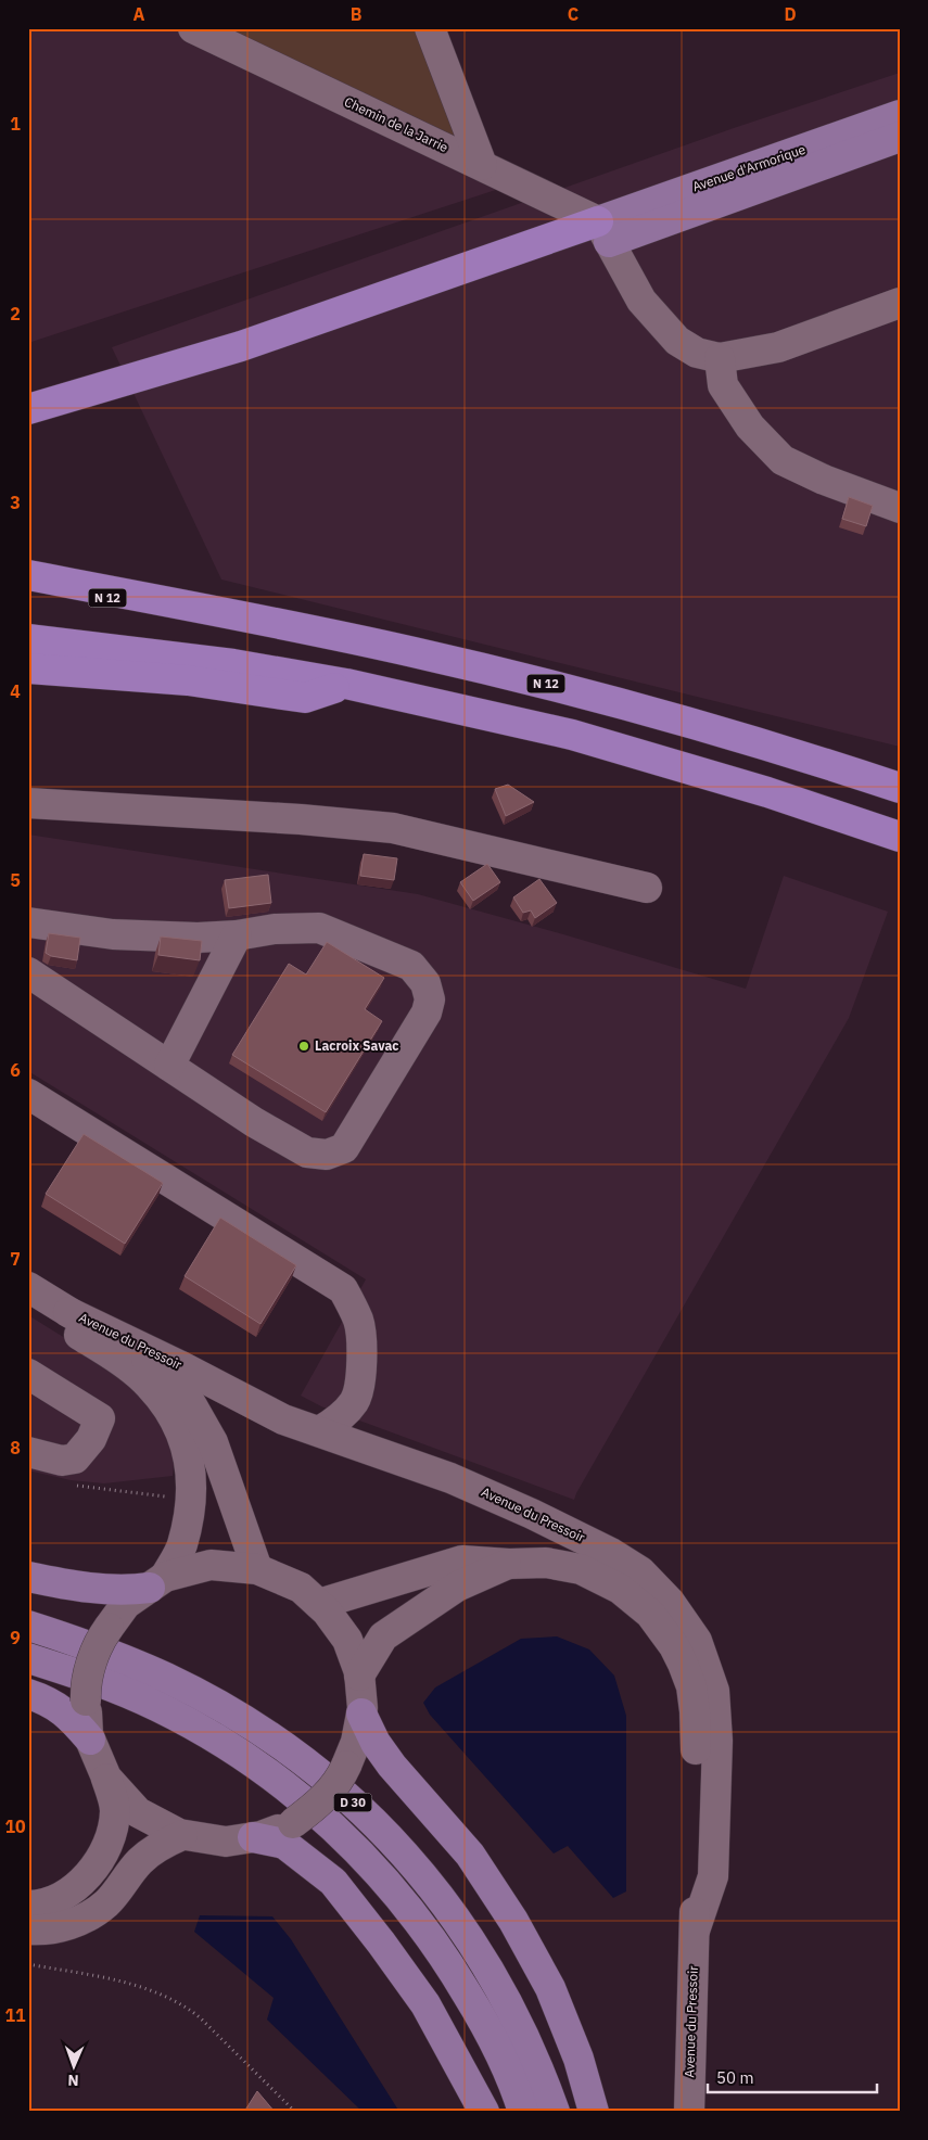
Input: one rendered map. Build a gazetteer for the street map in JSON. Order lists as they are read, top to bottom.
{
  "streets": {
    "highway": ["N 12"],
    "main road": ["Avenue d'Armorique", "D 30"],
    "street": ["Chemin de la Jarrie", "Avenue du Pressoir"]
  },
  "crossings": [
    ["Chemin de la Jarrie", "Avenue d'Armorique"]
  ],
  "places": ["Lacroix Savac"],
  "scale_bar": "50 m",
  "north": "bottom",
  "grid": {
    "columns": [
      "A",
      "B",
      "C",
      "D"
    ],
    "rows": [
      "1",
      "2",
      "3",
      "4",
      "5",
      "6",
      "7",
      "8",
      "9",
      "10",
      "11"
    ]
  }
}
